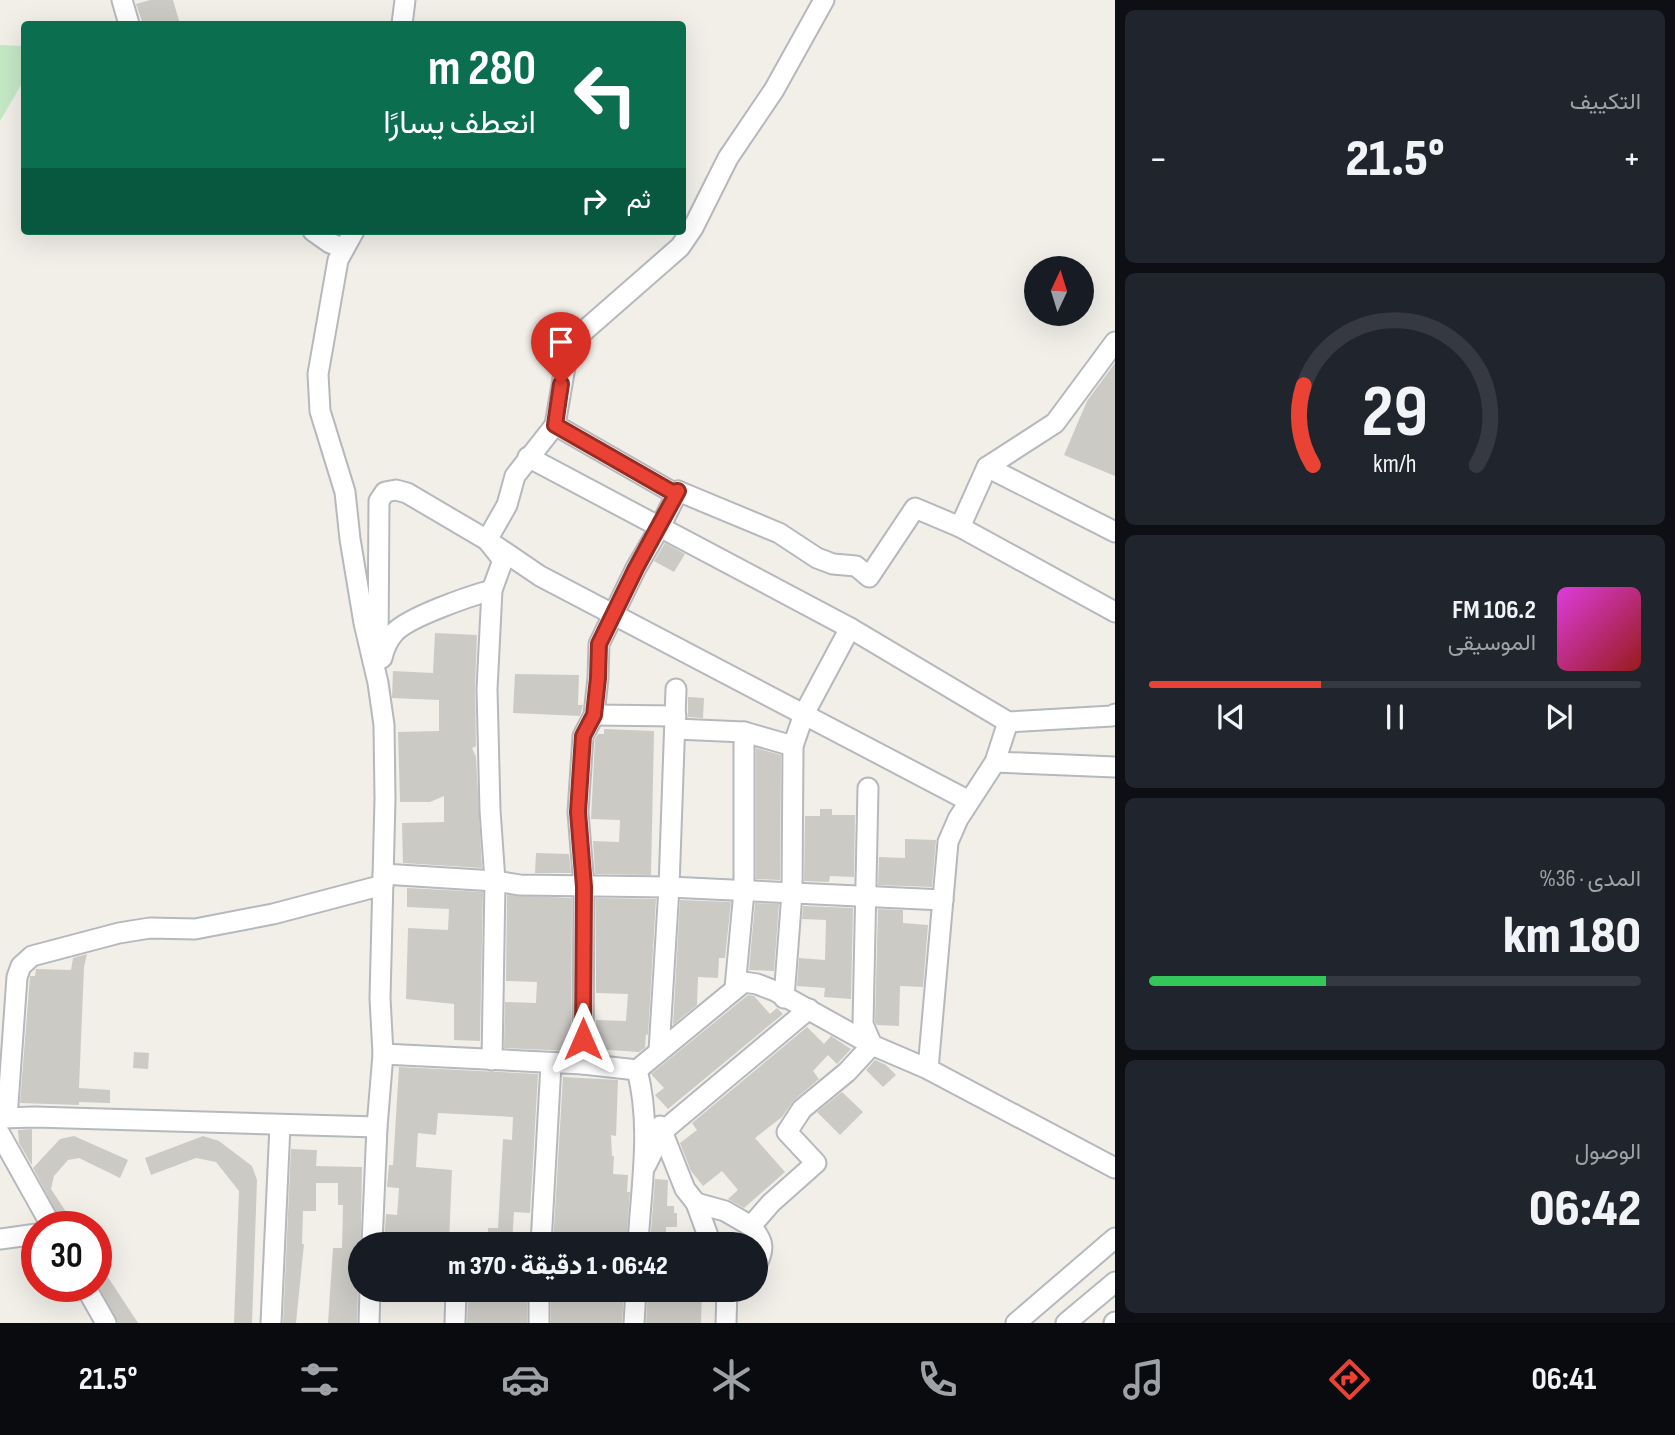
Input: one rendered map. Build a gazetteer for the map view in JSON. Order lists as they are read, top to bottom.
{
  "north": "top",
  "page": {
    "tile": [
      "التكييف",
      ["المدى · 36%", "180 km"],
      ["الوصول", "06:42"]
    ],
    "turn": ["280 m", "انعطف يسارًا"],
    "heat": ["−", "21.5°", "+"],
    "then": "ثم",
    "song": ["106.2 FM", "الموسيقى"],
    "limit": "30",
    "trip": "06:42 · 1 دقيقة · 370 m",
    "tabs": ["06:41", "21.5°"],
    "gauge": ["29", "km/h"]
  }
}
